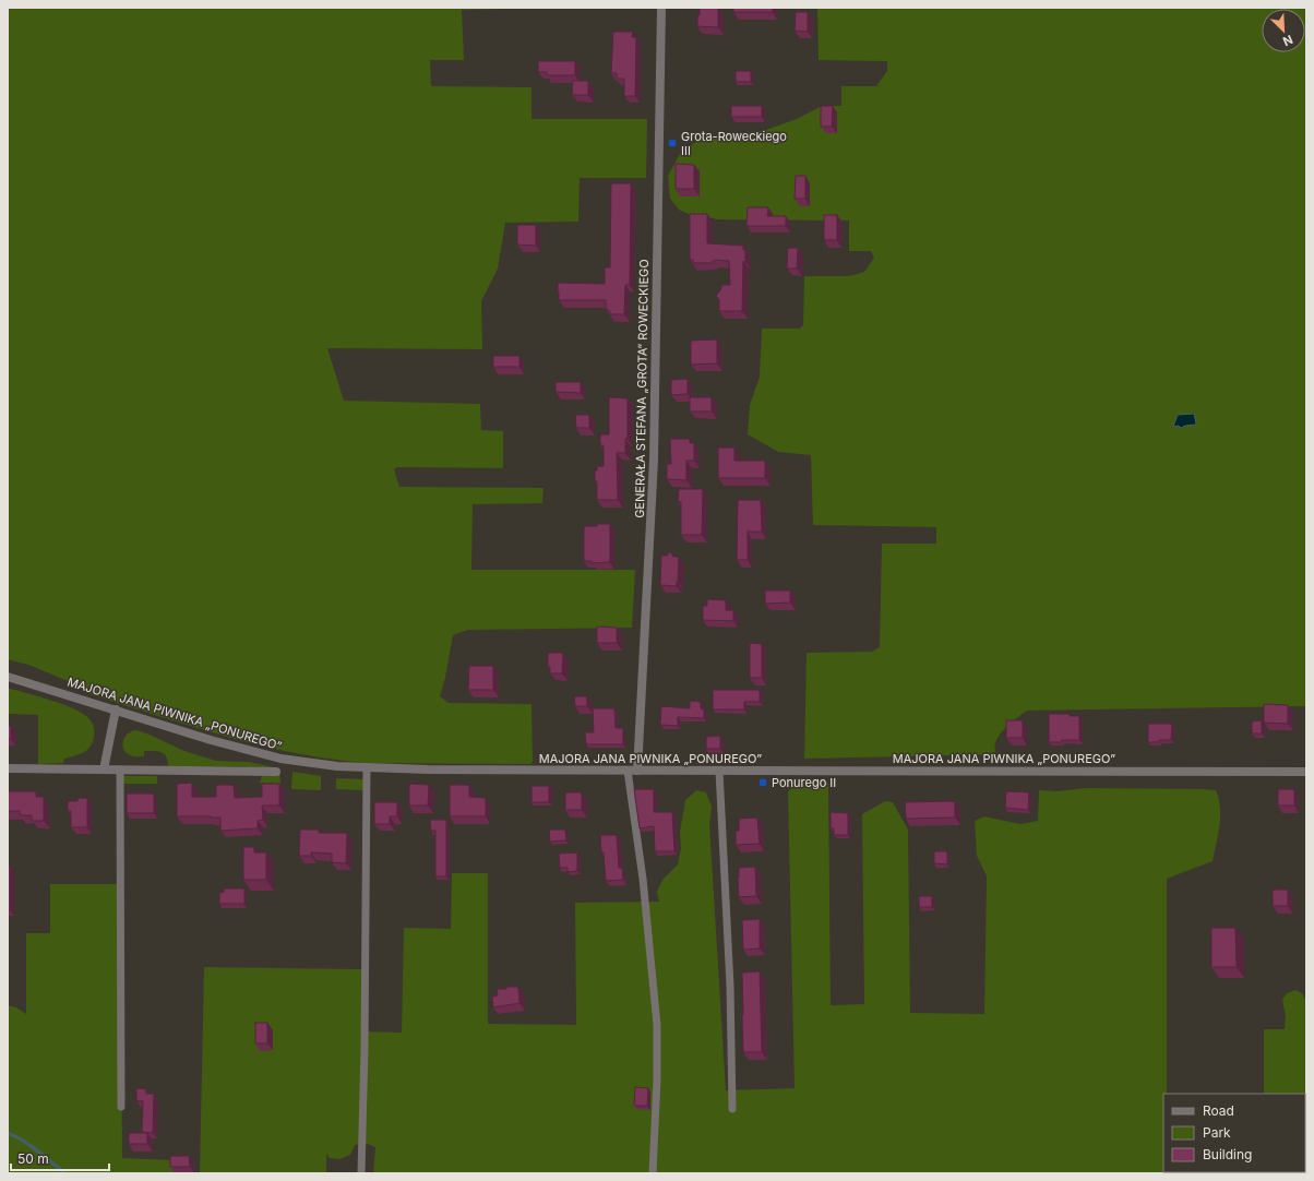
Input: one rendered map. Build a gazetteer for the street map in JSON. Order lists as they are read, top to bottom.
{
  "streets": {
    "street": ["GENERAŁA STEFANA „GROTA” ROWECKIEGO", "MAJORA JANA PIWNIKA „PONUREGO”"]
  },
  "crossings": [
    ["GENERAŁA STEFANA „GROTA” ROWECKIEGO", "MAJORA JANA PIWNIKA „PONUREGO”"]
  ],
  "places": {
    "transit": ["Grota-Roweckiego III", "Ponurego II"]
  },
  "legend": ["Road", "Park", "Building"],
  "scale_bar": "50 m",
  "north": "bottom right"
}
